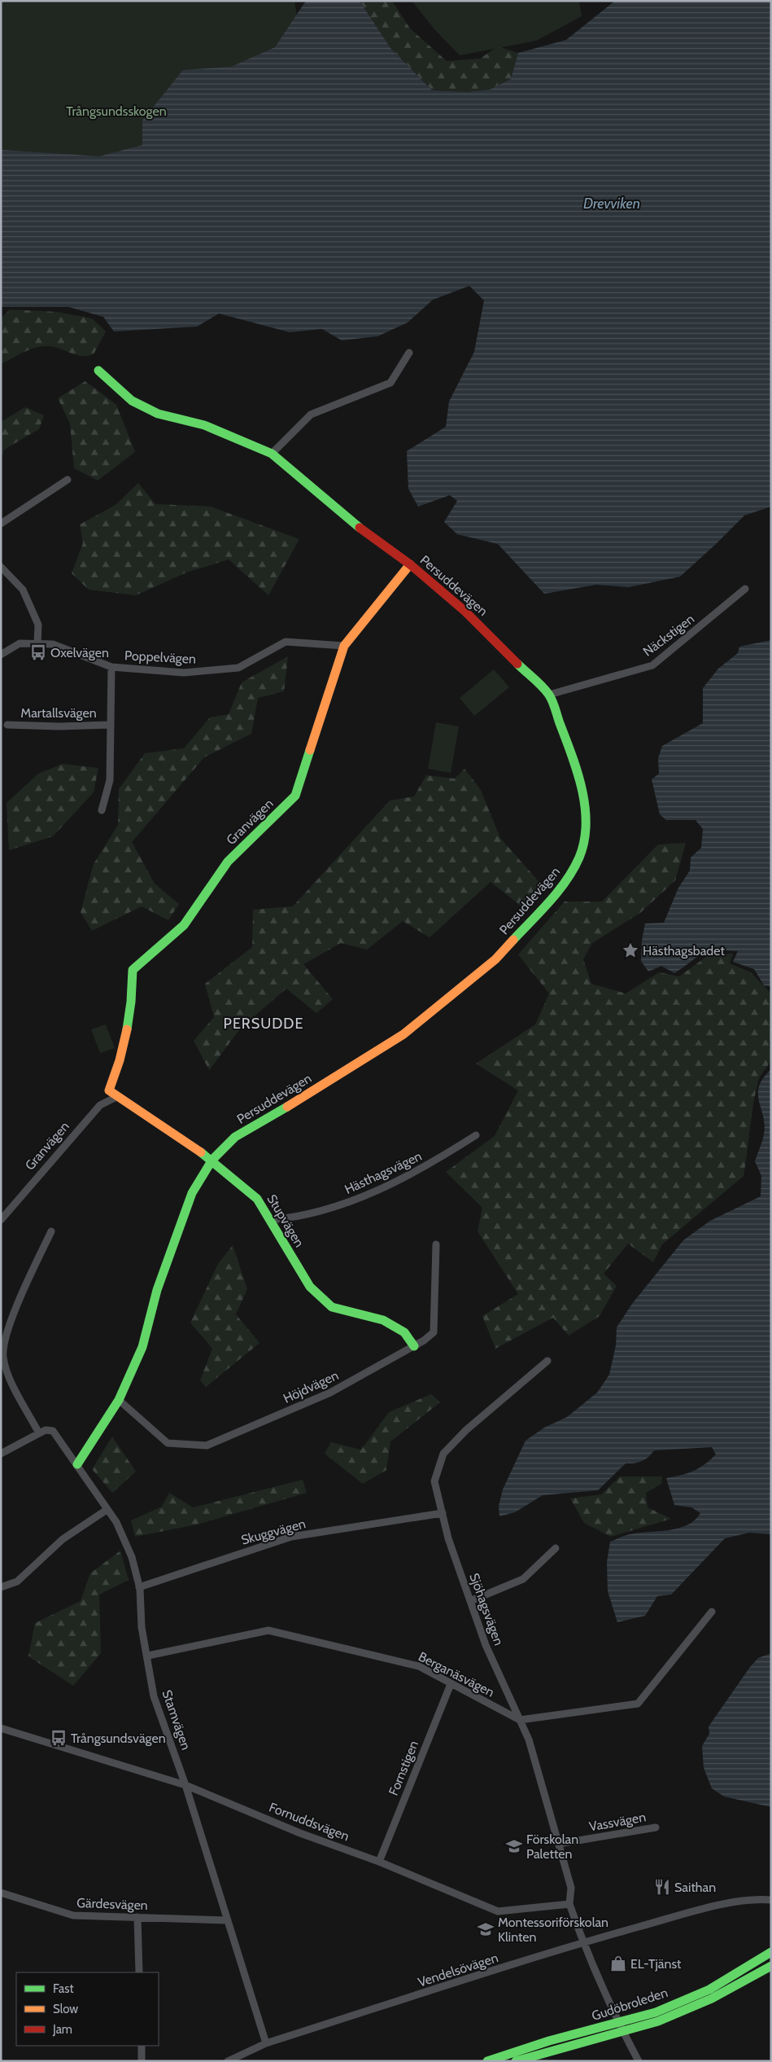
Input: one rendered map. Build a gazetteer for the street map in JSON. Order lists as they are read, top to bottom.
{
  "streets": {
    "street": [
      "Persuddevägen",
      "Näckstigen",
      "Poppelvägen",
      "Martallsvägen",
      "Granvägen",
      "Hästhagsvägen",
      "Stupvägen",
      "Höjdvägen",
      "Skuggvägen",
      "Sjöhagsvägen",
      "Berganäsvägen",
      "Stamvägen",
      "Fornstigen",
      "Fornuddsvägen",
      "Vassvägen",
      "Gärdesvägen",
      "Vendelsövägen",
      "Gudöbroleden"
    ]
  },
  "crossings": [
    ["Persuddevägen", "Näckstigen"],
    ["Persuddevägen", "Granvägen"],
    ["Persuddevägen", "Stupvägen"],
    ["Persuddevägen", "Höjdvägen"],
    ["Persuddevägen", "Stamvägen"],
    ["Poppelvägen", "Martallsvägen"],
    ["Poppelvägen", "Granvägen"],
    ["Granvägen", "Stupvägen"],
    ["Hästhagsvägen", "Stupvägen"],
    ["Stupvägen", "Höjdvägen"],
    ["Skuggvägen", "Sjöhagsvägen"],
    ["Skuggvägen", "Stamvägen"],
    ["Sjöhagsvägen", "Berganäsvägen"],
    ["Sjöhagsvägen", "Fornuddsvägen"],
    ["Sjöhagsvägen", "Vassvägen"],
    ["Berganäsvägen", "Stamvägen"],
    ["Berganäsvägen", "Fornstigen"],
    ["Stamvägen", "Fornuddsvägen"],
    ["Stamvägen", "Gärdesvägen"],
    ["Stamvägen", "Vendelsövägen"],
    ["Fornstigen", "Fornuddsvägen"]
  ],
  "districts": ["PERSUDDE"],
  "water": ["Drevviken"],
  "parks": ["Trångsundsskogen"],
  "places": {
    "bus stop": ["Oxelvägen", "Trångsundsvägen"],
    "place": ["Hästhagsbadet"],
    "school or university": ["Förskolan Paletten", "Montessoriförskolan Klinten"],
    "restaurant": ["Saithan"],
    "shop": ["EL-Tjänst"]
  },
  "legend": ["Fast", "Slow", "Jam"]
}
